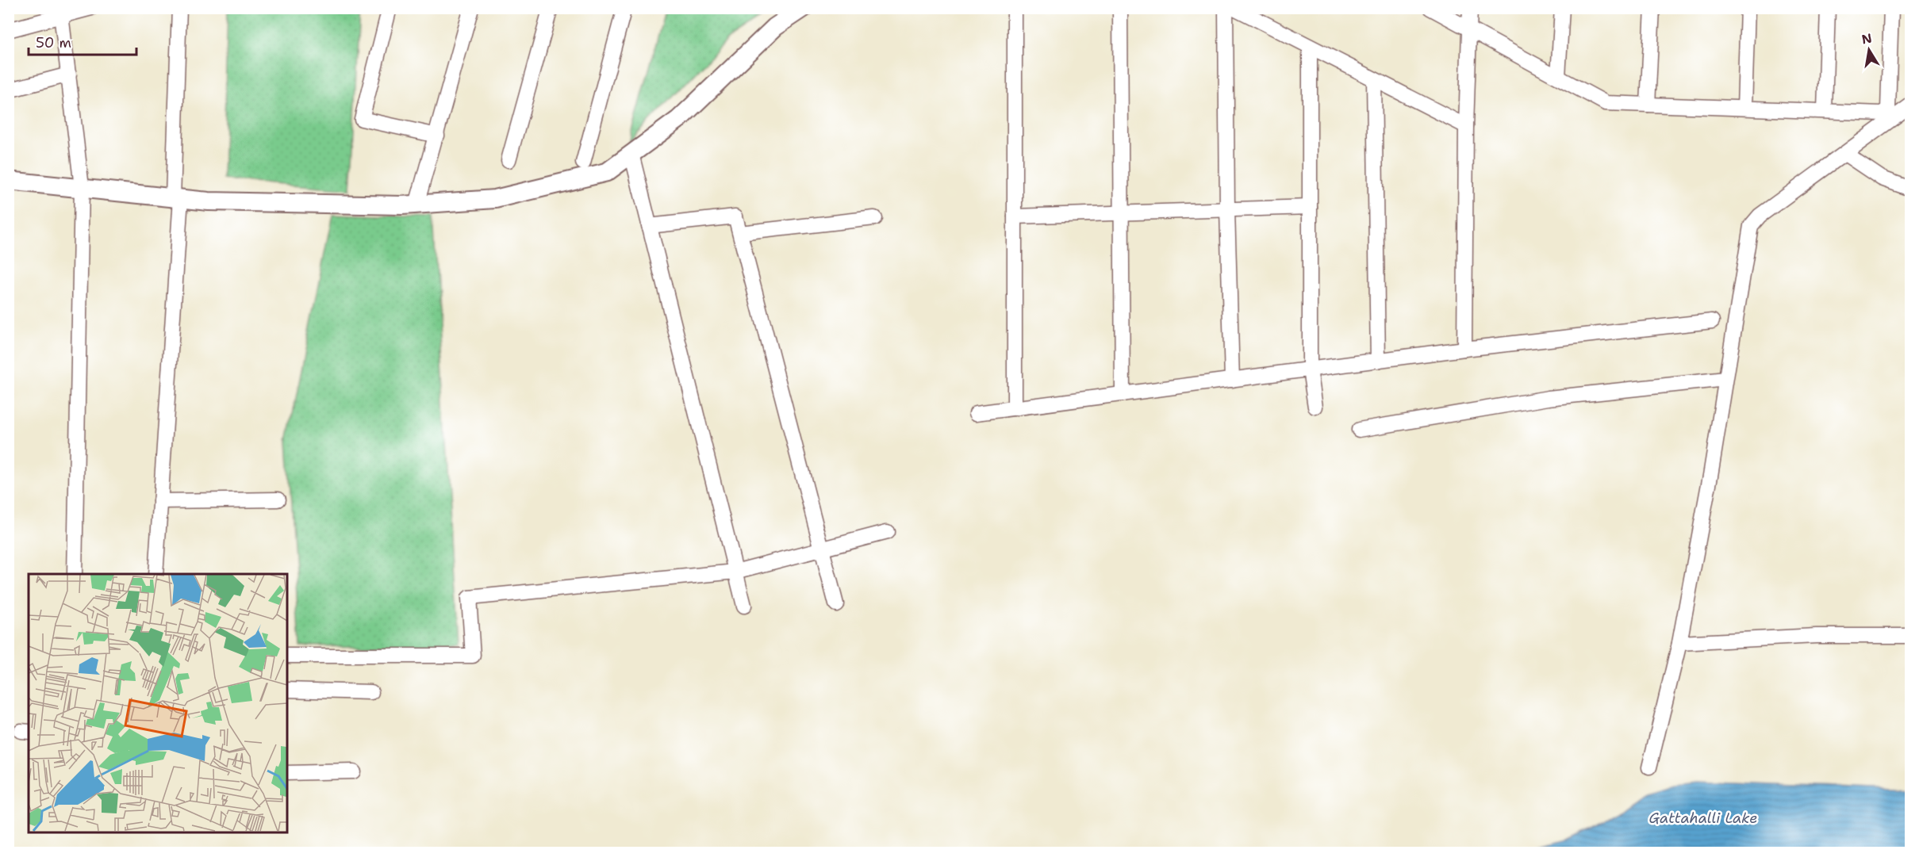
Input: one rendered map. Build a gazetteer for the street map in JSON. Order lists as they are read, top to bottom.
{
  "water": ["Gattahalli Lake"],
  "scale_bar": "50 m",
  "north": "top"
}
